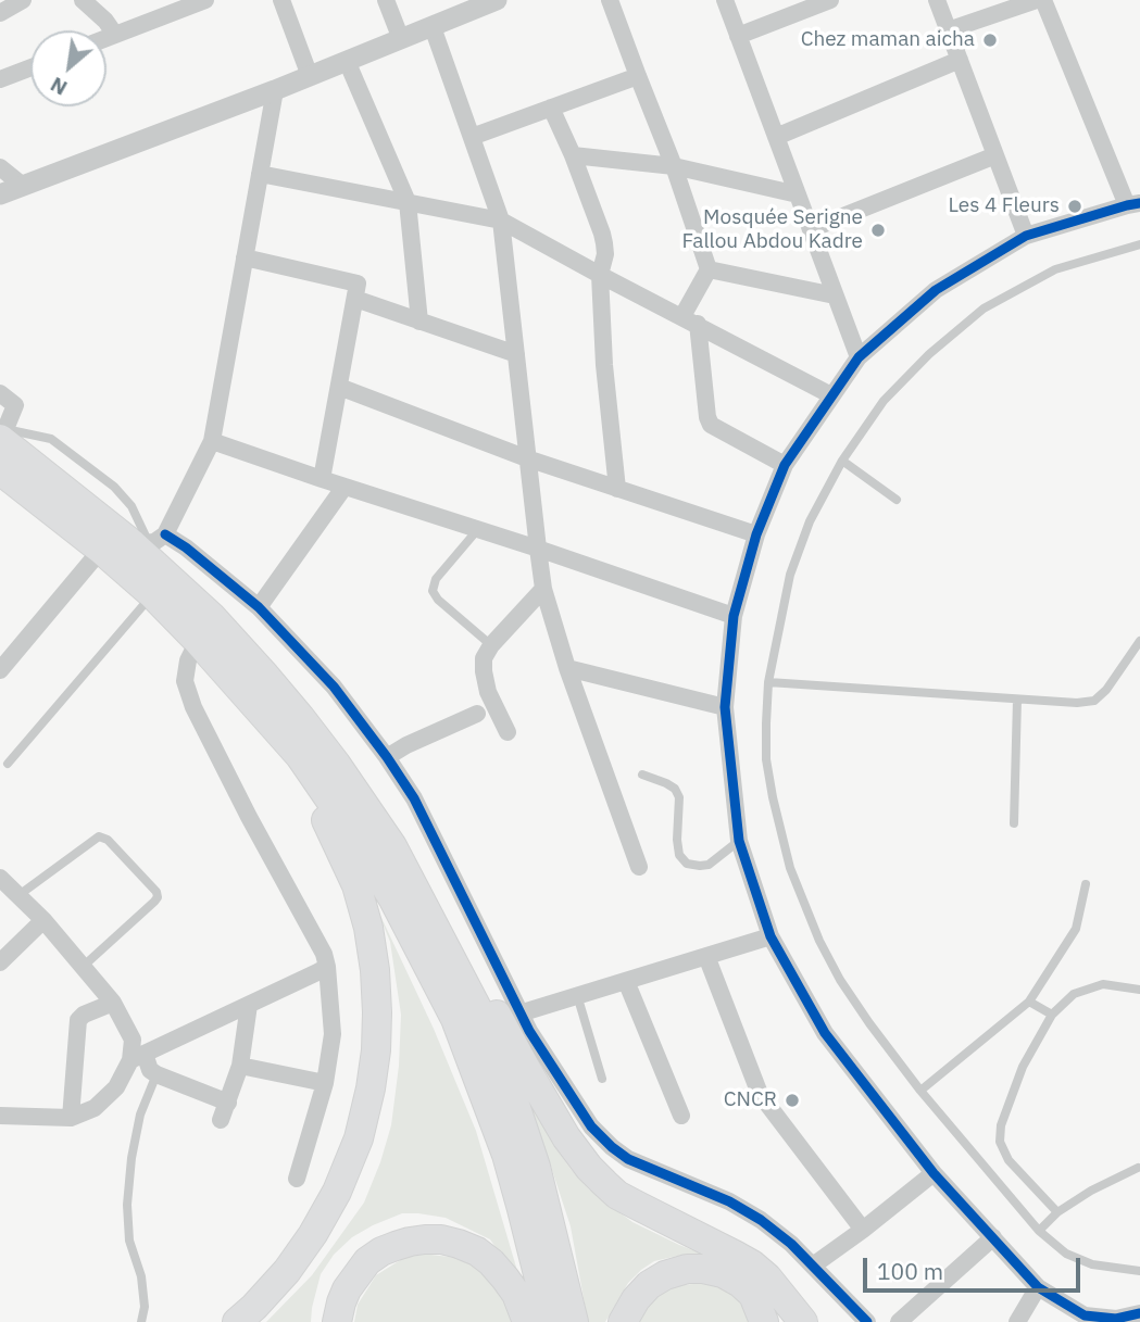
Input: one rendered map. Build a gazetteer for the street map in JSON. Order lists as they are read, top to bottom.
{
  "places": [
    "Chez maman aicha",
    "Les 4 Fleurs",
    "Mosquée Serigne Fallou Abdou Kadre",
    "CNCR"
  ],
  "scale_bar": "100 m",
  "north": "bottom left"
}
